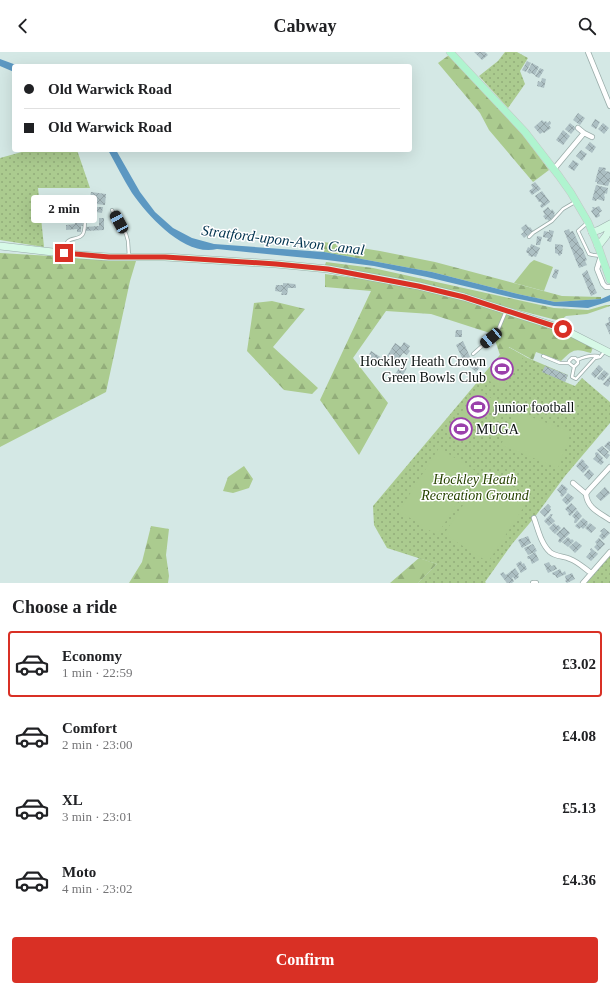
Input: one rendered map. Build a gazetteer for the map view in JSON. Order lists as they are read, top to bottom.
{
  "water": ["Stratford-upon-Avon Canal"],
  "parks": ["Hockley Heath Recreation Ground"],
  "places": {
    "sports": ["Hockley Heath Crown Green Bowls Club", "junior football", "MUGA"]
  },
  "page": {
    "header": "Cabway",
    "banner": ["Old Warwick Road", "Old Warwick Road"],
    "bubble": "2 min",
    "heading": "Choose a ride",
    "list": [
      {
        "name": "Economy",
        "note": "1 min · 22:59",
        "value": "£3.02"
      },
      {
        "name": "Comfort",
        "note": "2 min · 23:00",
        "value": "£4.08"
      },
      {
        "name": "XL",
        "note": "3 min · 23:01",
        "value": "£5.13"
      },
      {
        "name": "Moto",
        "note": "4 min · 23:02",
        "value": "£4.36"
      }
    ],
    "buttons": "Confirm"
  }
}
